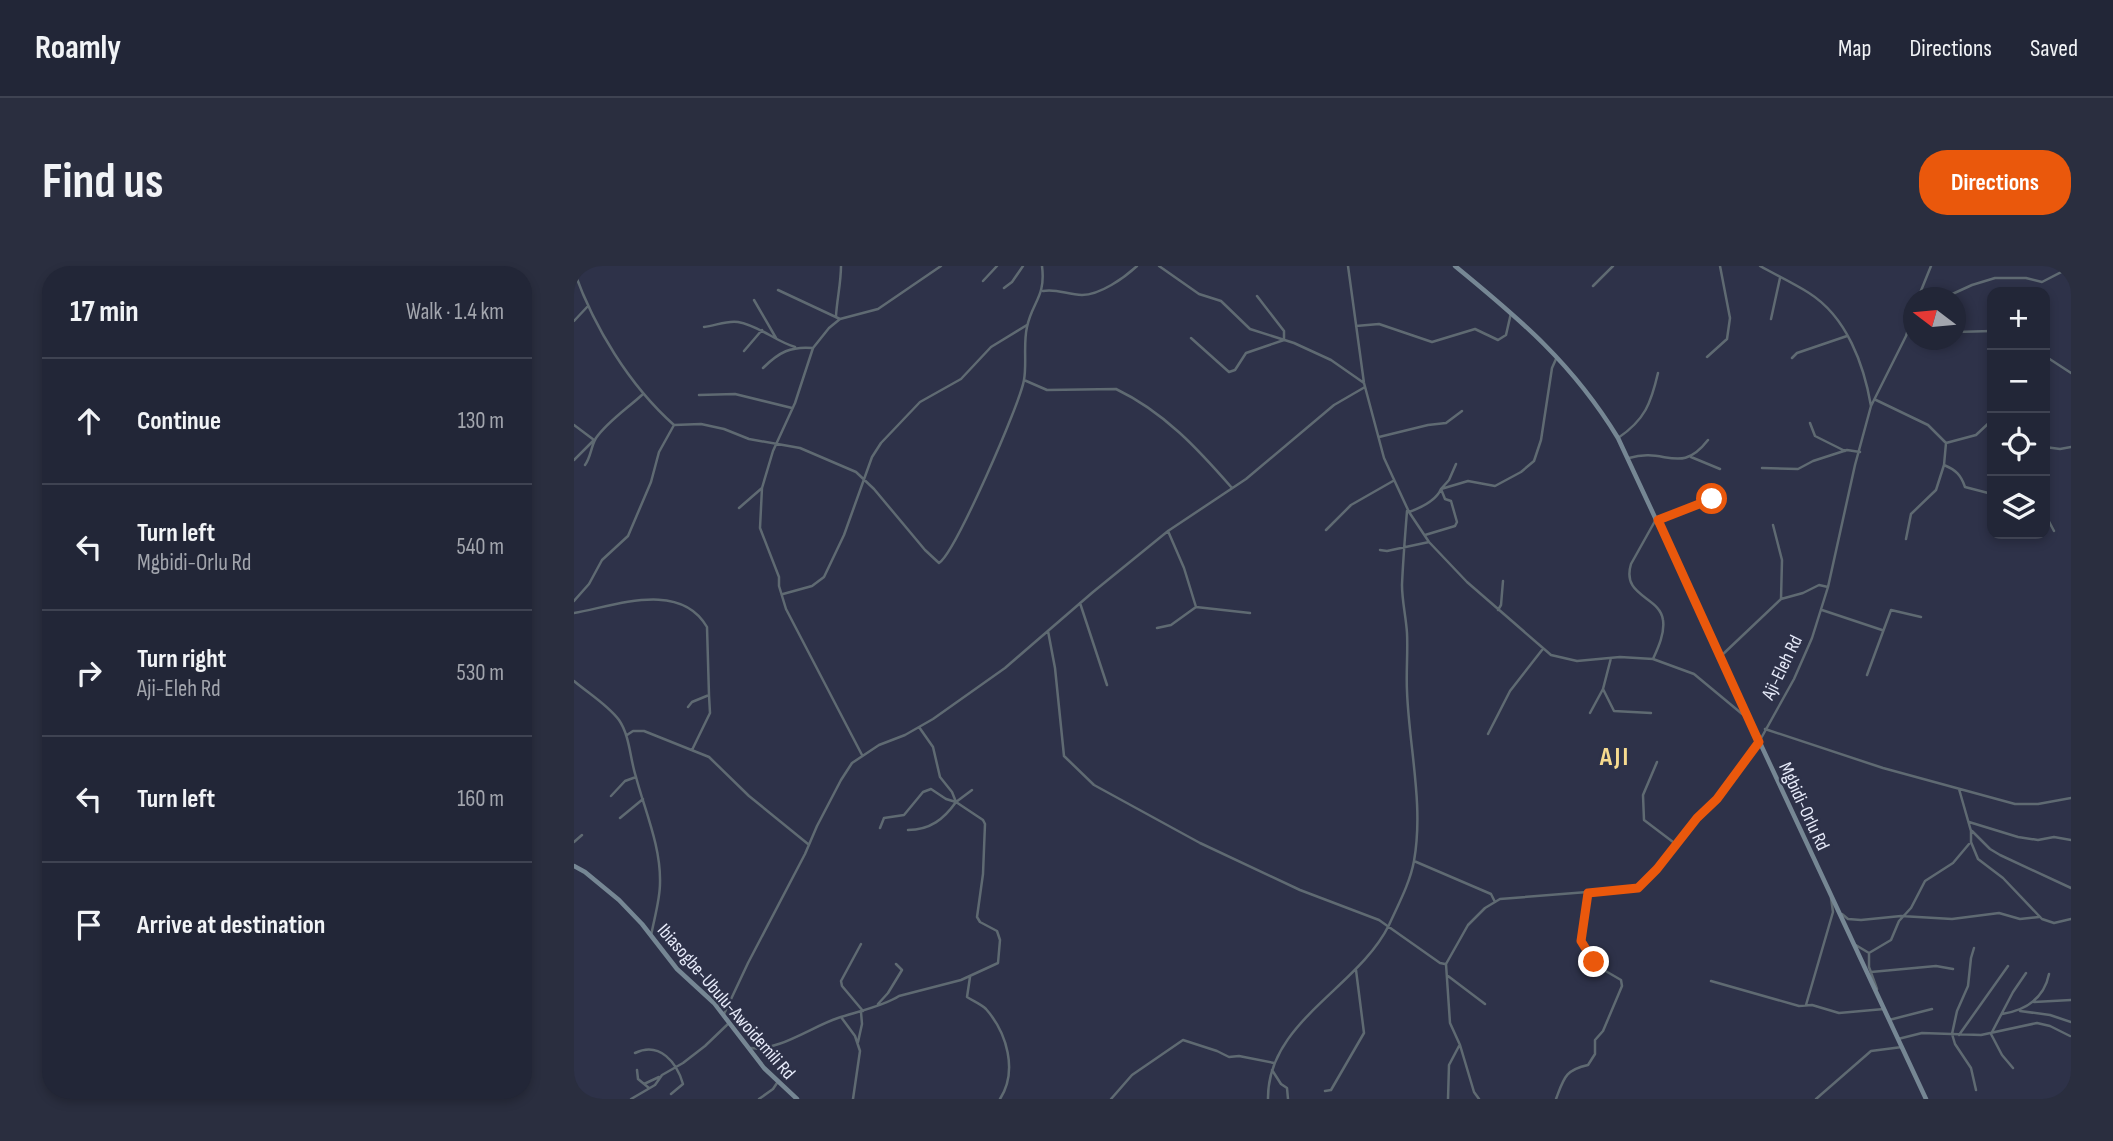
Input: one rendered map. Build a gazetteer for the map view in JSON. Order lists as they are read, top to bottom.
{
  "streets": {
    "main road": ["Mgbidi-Orlu Rd", "Ibiasogbe-Ubulu-Awoidemili Rd"],
    "street": ["Aji-Eleh Rd"]
  },
  "crossings": [
    ["Aji-Eleh Rd", "Mgbidi-Orlu Rd"]
  ],
  "districts": ["AJI"],
  "north": "left",
  "page": {
    "header": "Roamly",
    "nav": ["Map", "Directions", "Saved"],
    "buttons": "Directions",
    "title": "Find us",
    "heading": ["17 min", "Walk · 1.4 km"],
    "map_buttons": ["+", "−"],
    "list": [
      ["Continue", "130 m"],
      ["Turn left", "Mgbidi-Orlu Rd", "540 m"],
      ["Turn right", "Aji-Eleh Rd", "530 m"],
      ["Turn left", "160 m"],
      "Arrive at destination"
    ]
  }
}
